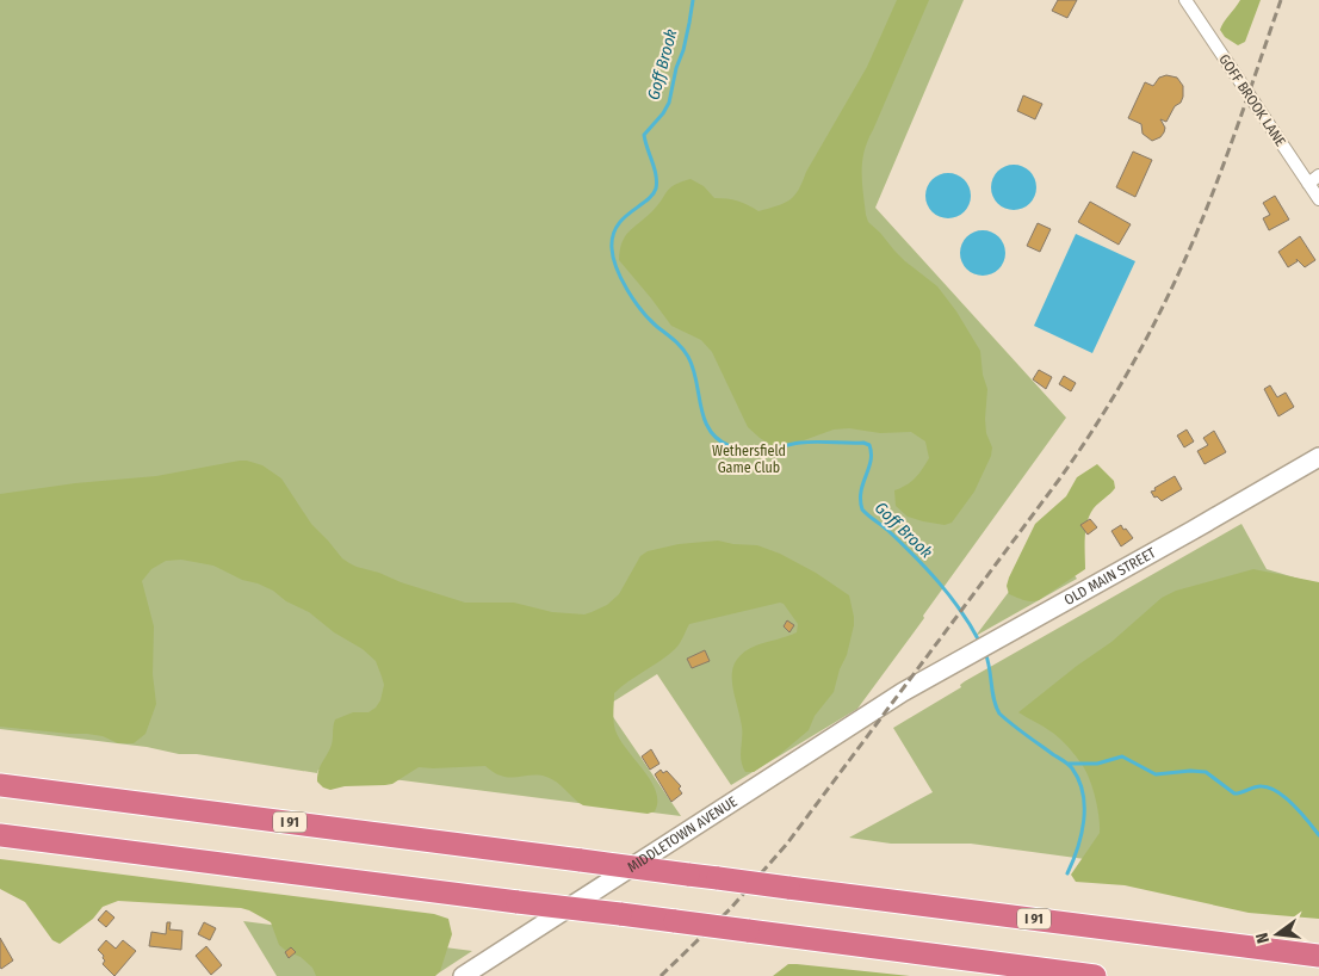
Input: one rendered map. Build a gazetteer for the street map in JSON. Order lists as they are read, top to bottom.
{
  "streets": {
    "highway": ["I 91"],
    "street": ["GOFF BROOK LANE", "OLD MAIN STREET", "MIDDLETOWN AVENUE"]
  },
  "crossings": [
    ["OLD MAIN STREET", "MIDDLETOWN AVENUE"]
  ],
  "water": ["Goff Brook"],
  "parks": ["Wethersfield Game Club"],
  "north": "left"
}
